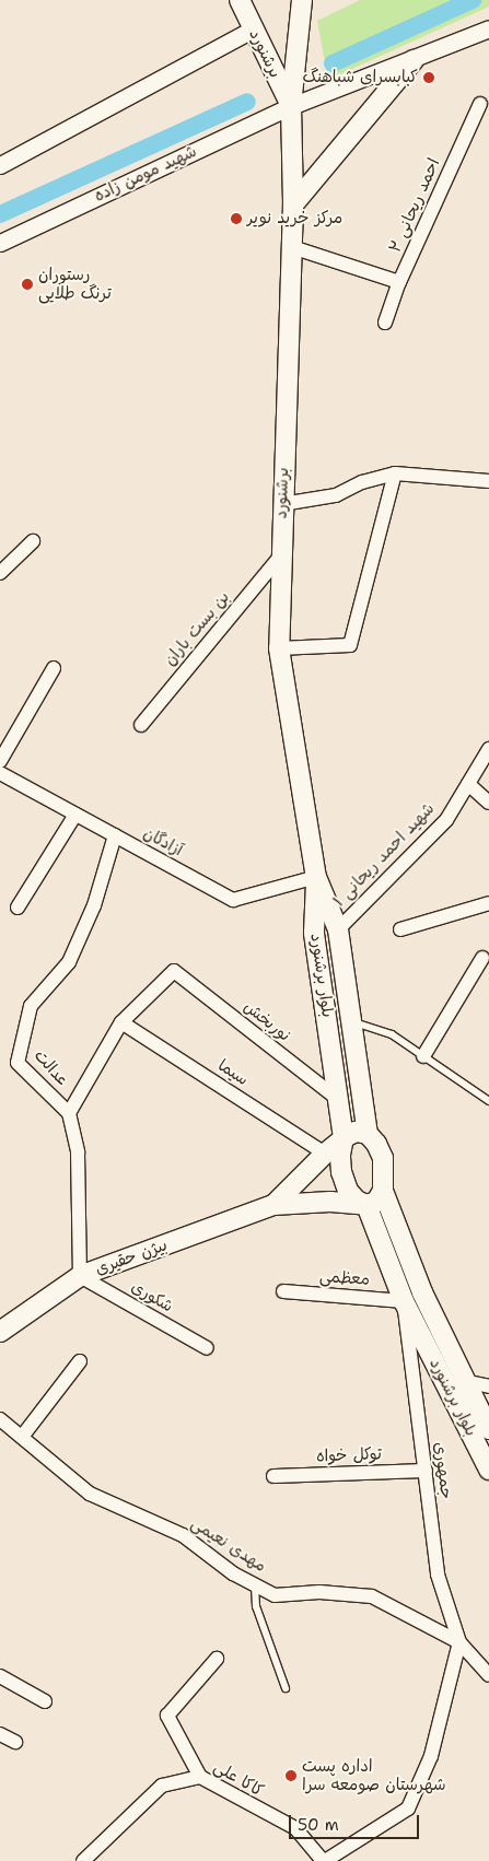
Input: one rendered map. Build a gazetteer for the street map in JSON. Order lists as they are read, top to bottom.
{
  "streets": {
    "main road": ["برشنورد", "بلوار برشنورد", "بیژن حقیری"],
    "street": [
      "شهید مومن زاده",
      "احمد ریحانی ۲",
      "بن بست باران",
      "آزادگان",
      "شهید احمد ریحانی ۱",
      "نوربخش",
      "عدالت",
      "سیما",
      "معظمی",
      "شکوری",
      "توکل خواه",
      "جمهوری",
      "مهدی نعیمی",
      "کاکا علی"
    ]
  },
  "crossings": [
    ["برشنورد", "شهید مومن زاده"],
    ["برشنورد", "بن بست باران"],
    ["برشنورد", "آزادگان"],
    ["برشنورد", "بلوار برشنورد"],
    ["آزادگان", "بلوار برشنورد"],
    ["آزادگان", "عدالت"],
    ["شهید احمد ریحانی ۱", "بلوار برشنورد"],
    ["بلوار برشنورد", "نوربخش"],
    ["بلوار برشنورد", "معظمی"],
    ["بلوار برشنورد", "جمهوری"],
    ["نوربخش", "سیما"],
    ["بیژن حقیری", "شکوری"],
    ["معظمی", "جمهوری"],
    ["توکل خواه", "جمهوری"],
    ["جمهوری", "مهدی نعیمی"]
  ],
  "places": [
    "کبابسرای شباهنگ",
    "مرکز خرید نویر",
    "رستوران ترنگ طلایی",
    "اداره پست شهرستان صومعه سرا"
  ],
  "scale_bar": "50 m"
}
